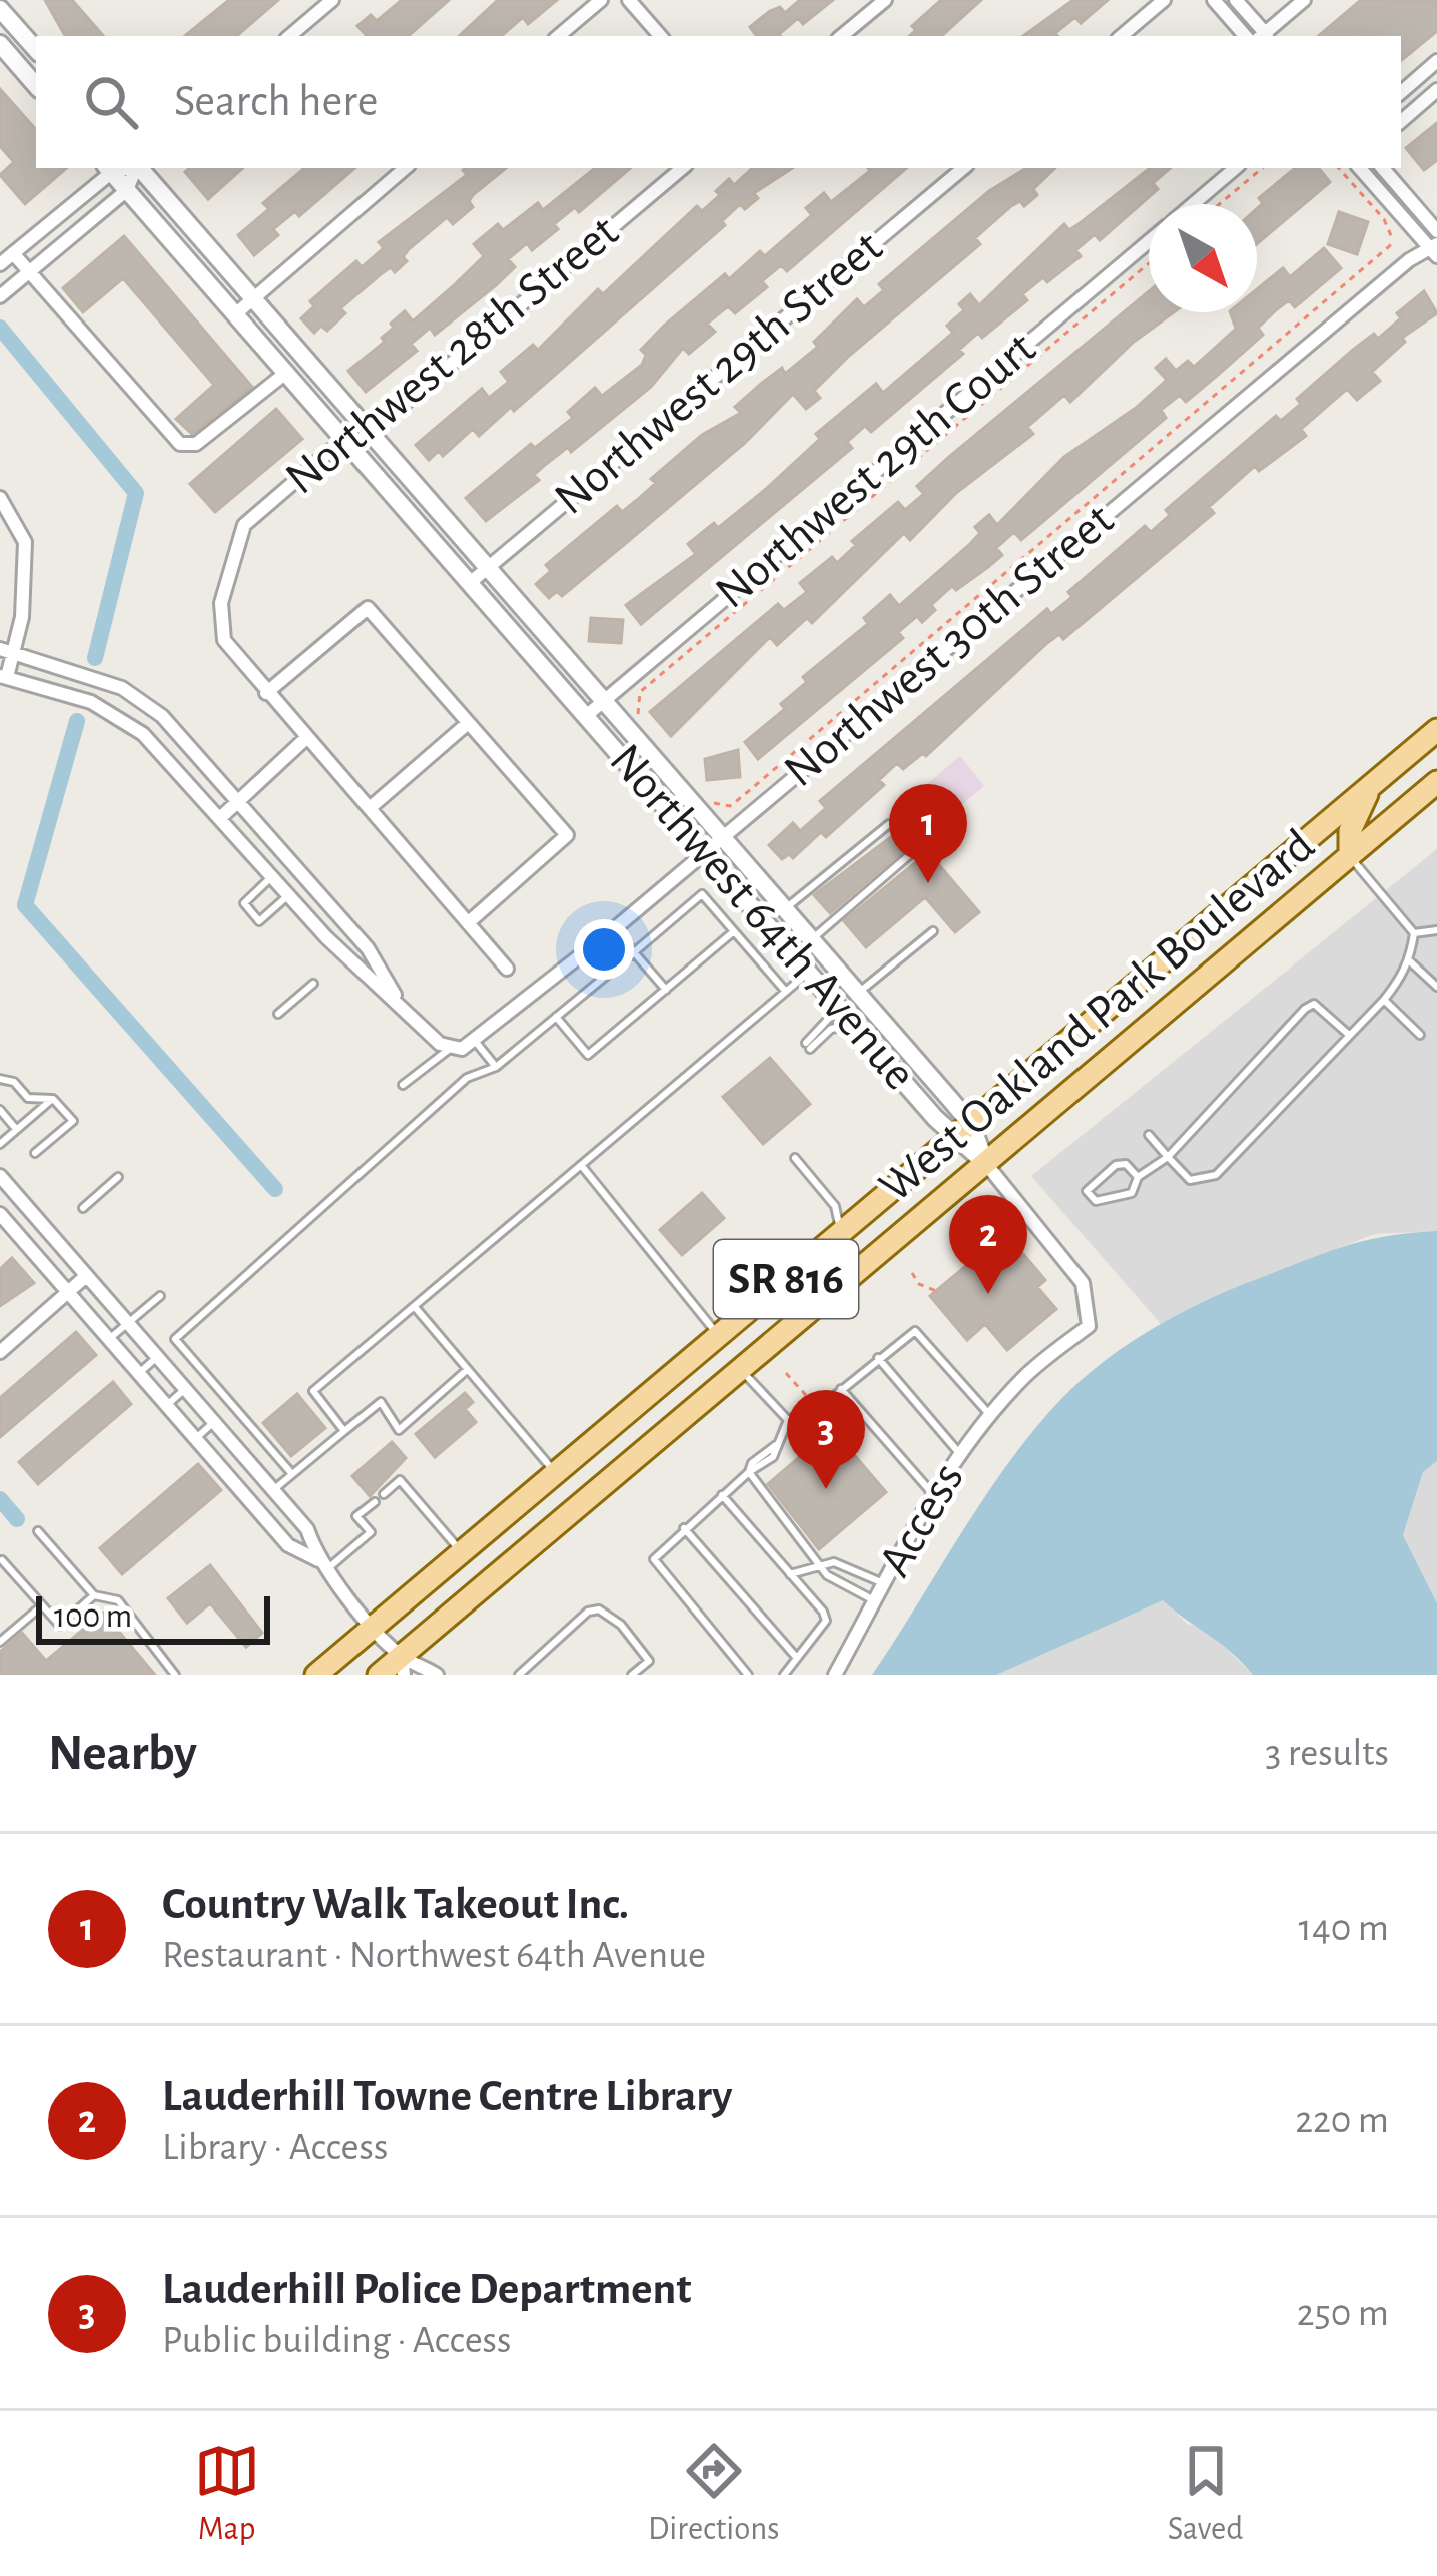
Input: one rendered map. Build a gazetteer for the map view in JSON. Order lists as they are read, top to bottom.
{
  "streets": {
    "main road": ["West Oakland Park Boulevard", "SR 816"],
    "street": [
      "Northwest 28th Street",
      "Northwest 29th Street",
      "Northwest 29th Court",
      "Northwest 30th Street",
      "Northwest 64th Avenue",
      "Access"
    ]
  },
  "crossings": [
    ["Northwest 28th Street", "Northwest 64th Avenue"],
    ["Northwest 29th Street", "Northwest 64th Avenue"],
    ["Northwest 29th Court", "Northwest 64th Avenue"],
    ["Northwest 30th Street", "Northwest 64th Avenue"],
    ["Northwest 64th Avenue", "West Oakland Park Boulevard"],
    ["Northwest 64th Avenue", "Access"],
    ["West Oakland Park Boulevard", "Access"]
  ],
  "scale_bar": "100 m",
  "north": "bottom right",
  "page": {
    "search": "Search here",
    "pins": ["1", "2", "3"],
    "scale": "100 m",
    "heading": ["Nearby", "3 results"],
    "list": [
      {
        "mark": "1",
        "name": "Country Walk Takeout Inc.",
        "note": "Restaurant · Northwest 64th Avenue",
        "value": "140 m"
      },
      {
        "mark": "2",
        "name": "Lauderhill Towne Centre Library",
        "note": "Library · Access",
        "value": "220 m"
      },
      {
        "mark": "3",
        "name": "Lauderhill Police Department",
        "note": "Public building · Access",
        "value": "250 m"
      }
    ],
    "nav": ["Map", "Directions", "Saved"]
  }
}
